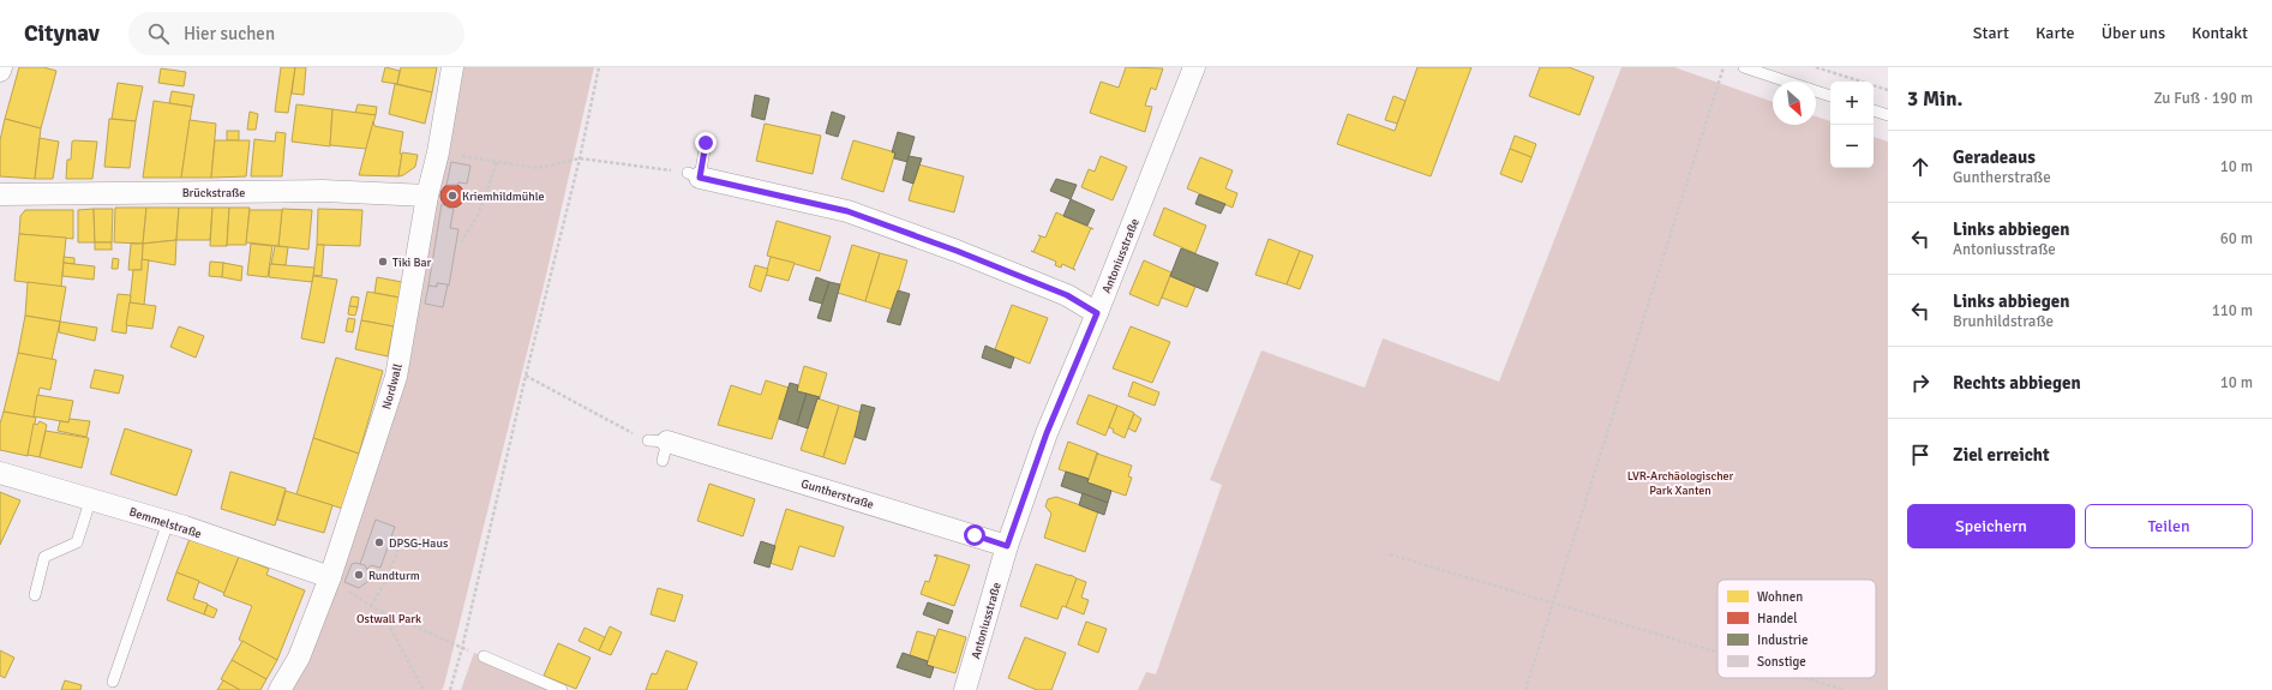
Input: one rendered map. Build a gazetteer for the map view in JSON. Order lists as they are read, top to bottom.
{
  "streets": {
    "street": [
      "Brückstraße",
      "Antoniusstraße",
      "Nordwall",
      "Guntherstraße",
      "Bemmelstraße"
    ]
  },
  "crossings": [
    ["Brückstraße", "Nordwall"],
    ["Antoniusstraße", "Guntherstraße"],
    ["Nordwall", "Bemmelstraße"]
  ],
  "parks": ["LVR-Archäologischer Park Xanten", "Ostwall Park"],
  "places": [
    "Kriemhildmühle",
    "Tiki Bar",
    "DPSG-Haus",
    "Rundturm"
  ],
  "legend": [
    "Wohnen",
    "Handel",
    "Industrie",
    "Sonstige"
  ],
  "north": "bottom right",
  "page": {
    "header": "Citynav",
    "search": "Hier suchen",
    "nav": [
      "Start",
      "Karte",
      "Über uns",
      "Kontakt"
    ],
    "heading": ["3 Min.", "Zu Fuß · 190 m"],
    "map_buttons": ["+", "−"],
    "list": [
      ["Geradeaus", "Guntherstraße", "10 m"],
      ["Links abbiegen", "Antoniusstraße", "60 m"],
      ["Links abbiegen", "Brunhildstraße", "110 m"],
      ["Rechts abbiegen", "10 m"],
      "Ziel erreicht"
    ],
    "buttons": ["Speichern", "Teilen"]
  }
}
